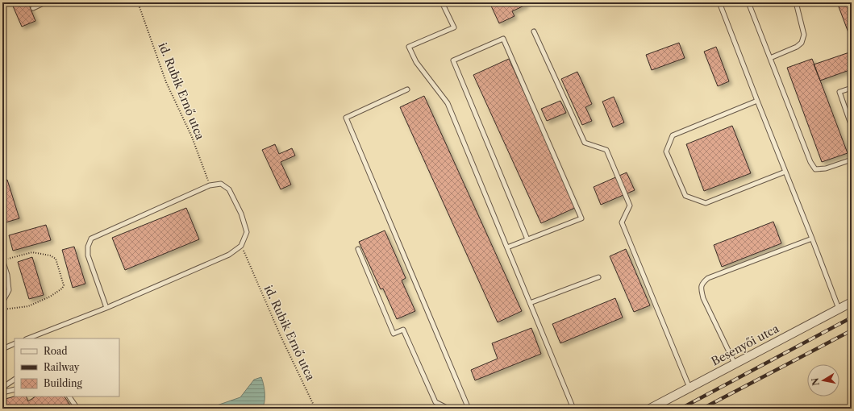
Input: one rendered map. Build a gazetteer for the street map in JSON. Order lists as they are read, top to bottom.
{
  "streets": {
    "street": ["Besenyői utca"],
    "path": ["id. Rubik Ernő utca"]
  },
  "legend": ["Road", "Railway", "Building"],
  "north": "left"
}
